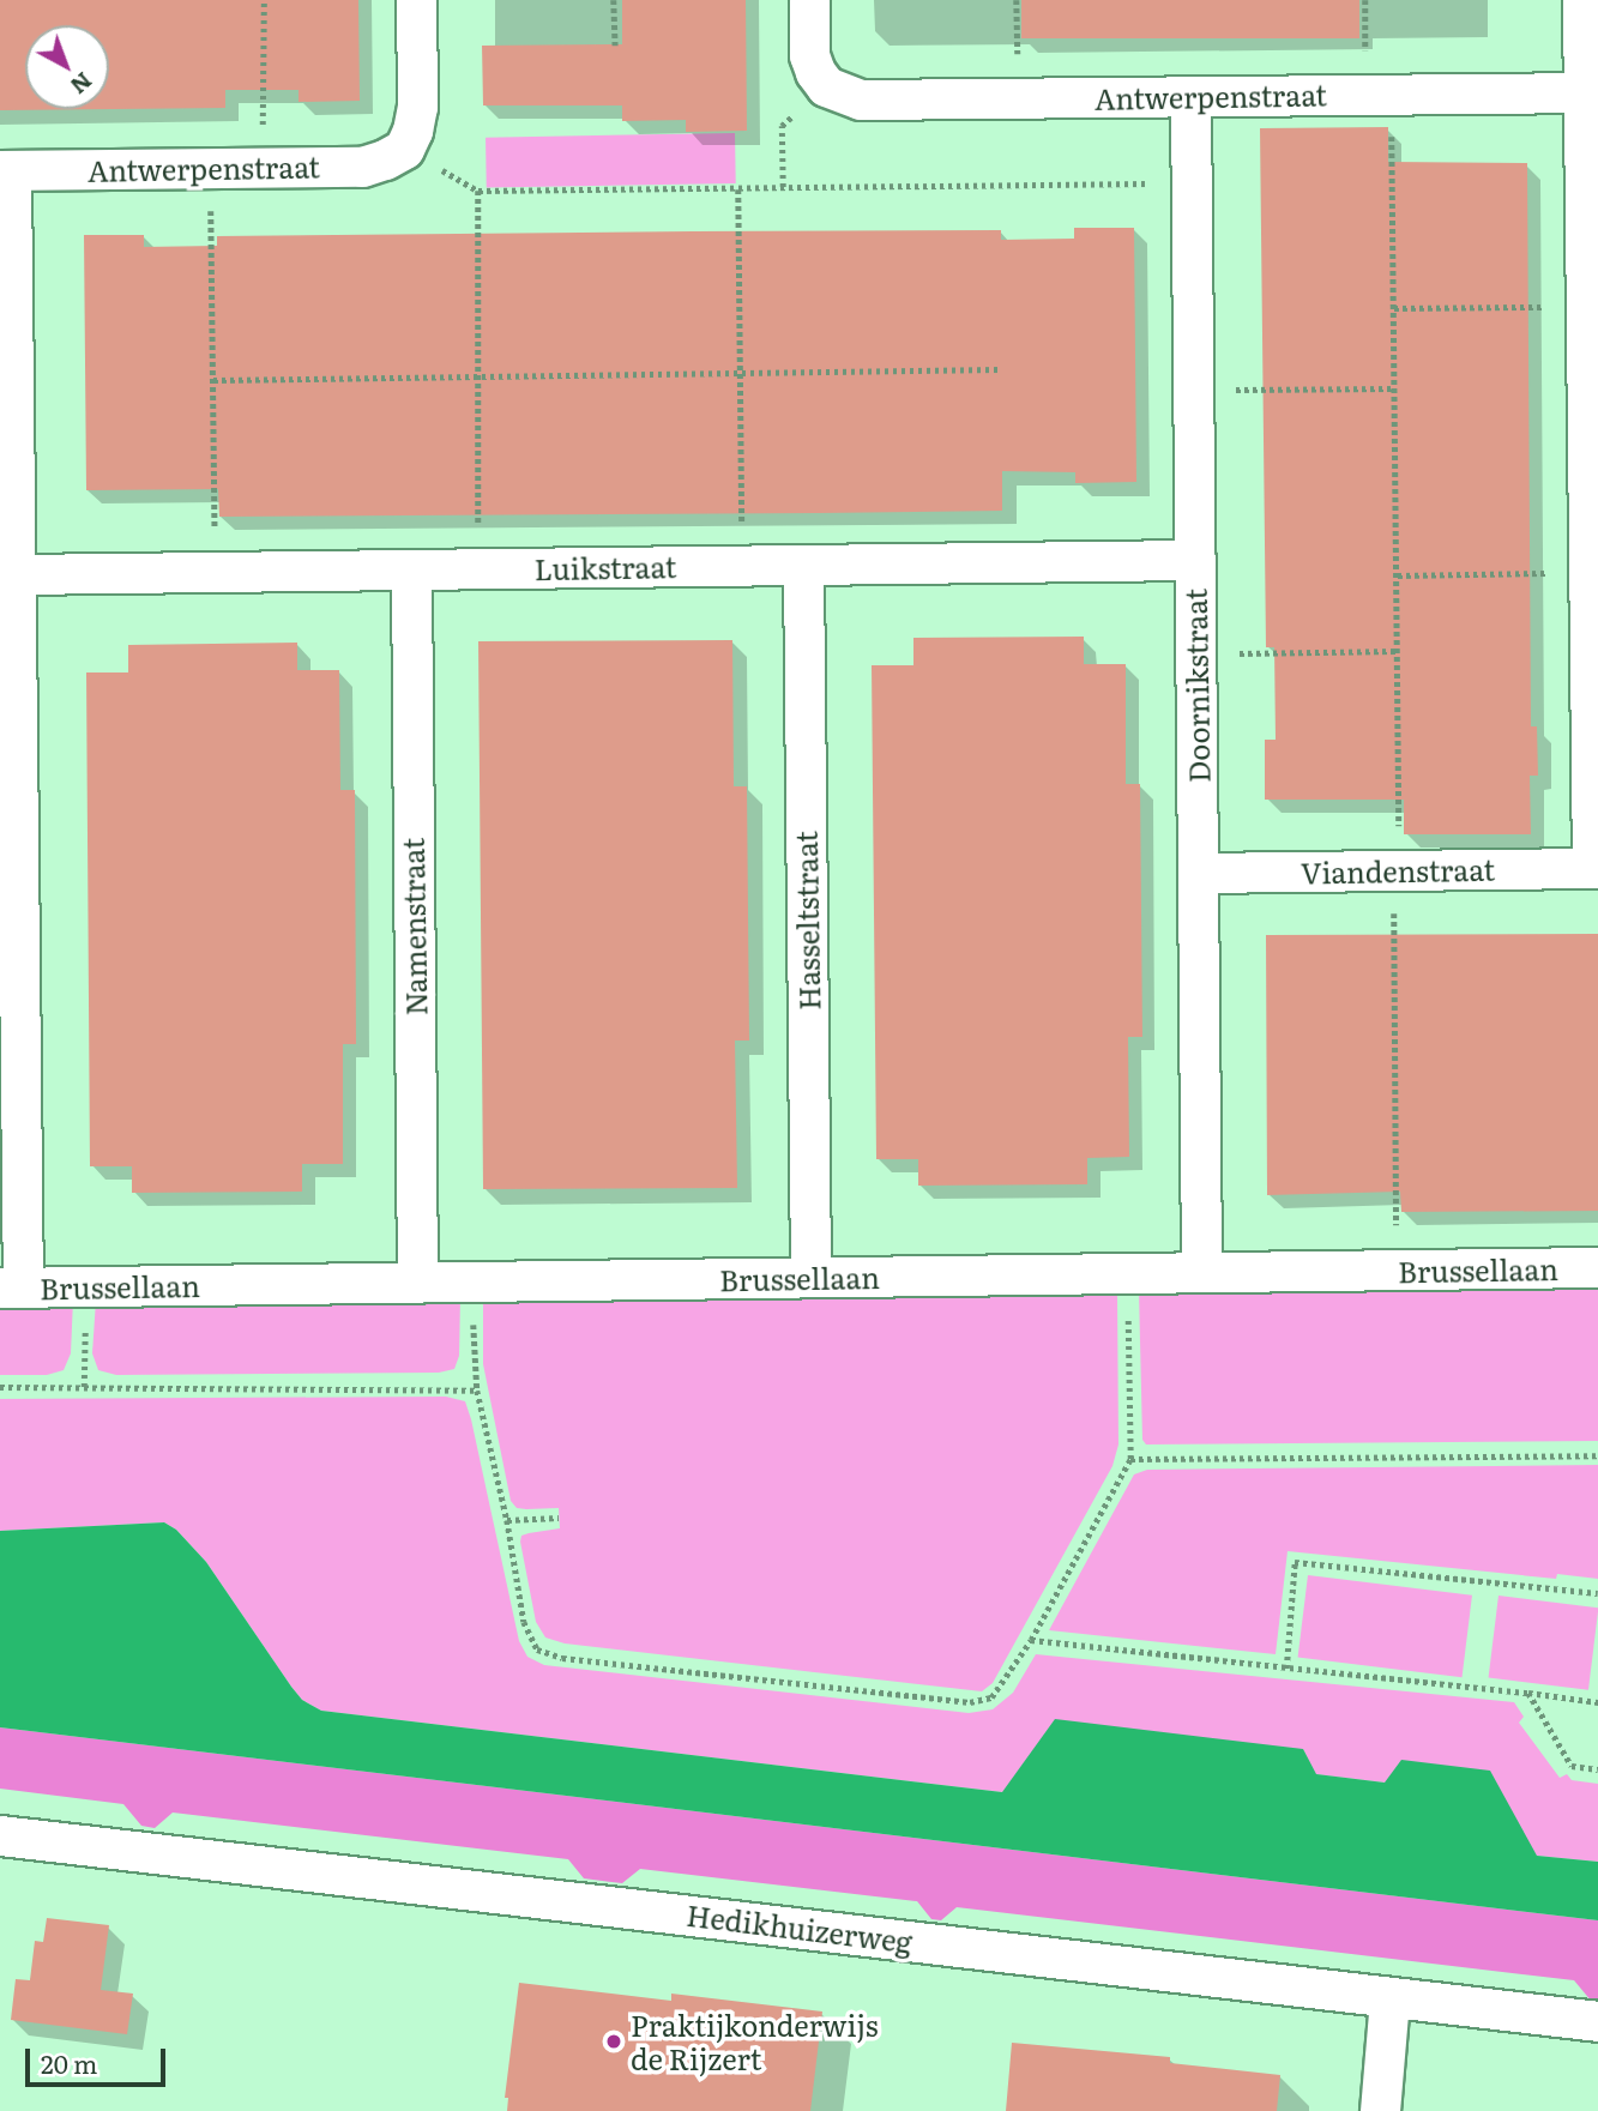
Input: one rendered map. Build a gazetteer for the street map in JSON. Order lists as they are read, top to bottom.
{
  "streets": {
    "street": [
      "Antwerpenstraat",
      "Luikstraat",
      "Doornikstraat",
      "Viandenstraat",
      "Hasseltstraat",
      "Namenstraat",
      "Brussellaan",
      "Hedikhuizerweg"
    ]
  },
  "crossings": [
    ["Antwerpenstraat", "Doornikstraat"],
    ["Luikstraat", "Doornikstraat"],
    ["Luikstraat", "Hasseltstraat"],
    ["Luikstraat", "Namenstraat"],
    ["Doornikstraat", "Viandenstraat"],
    ["Doornikstraat", "Brussellaan"],
    ["Hasseltstraat", "Brussellaan"],
    ["Namenstraat", "Brussellaan"]
  ],
  "places": ["Praktijkonderwijs de Rijzert"],
  "scale_bar": "20 m",
  "north": "bottom right"
}
